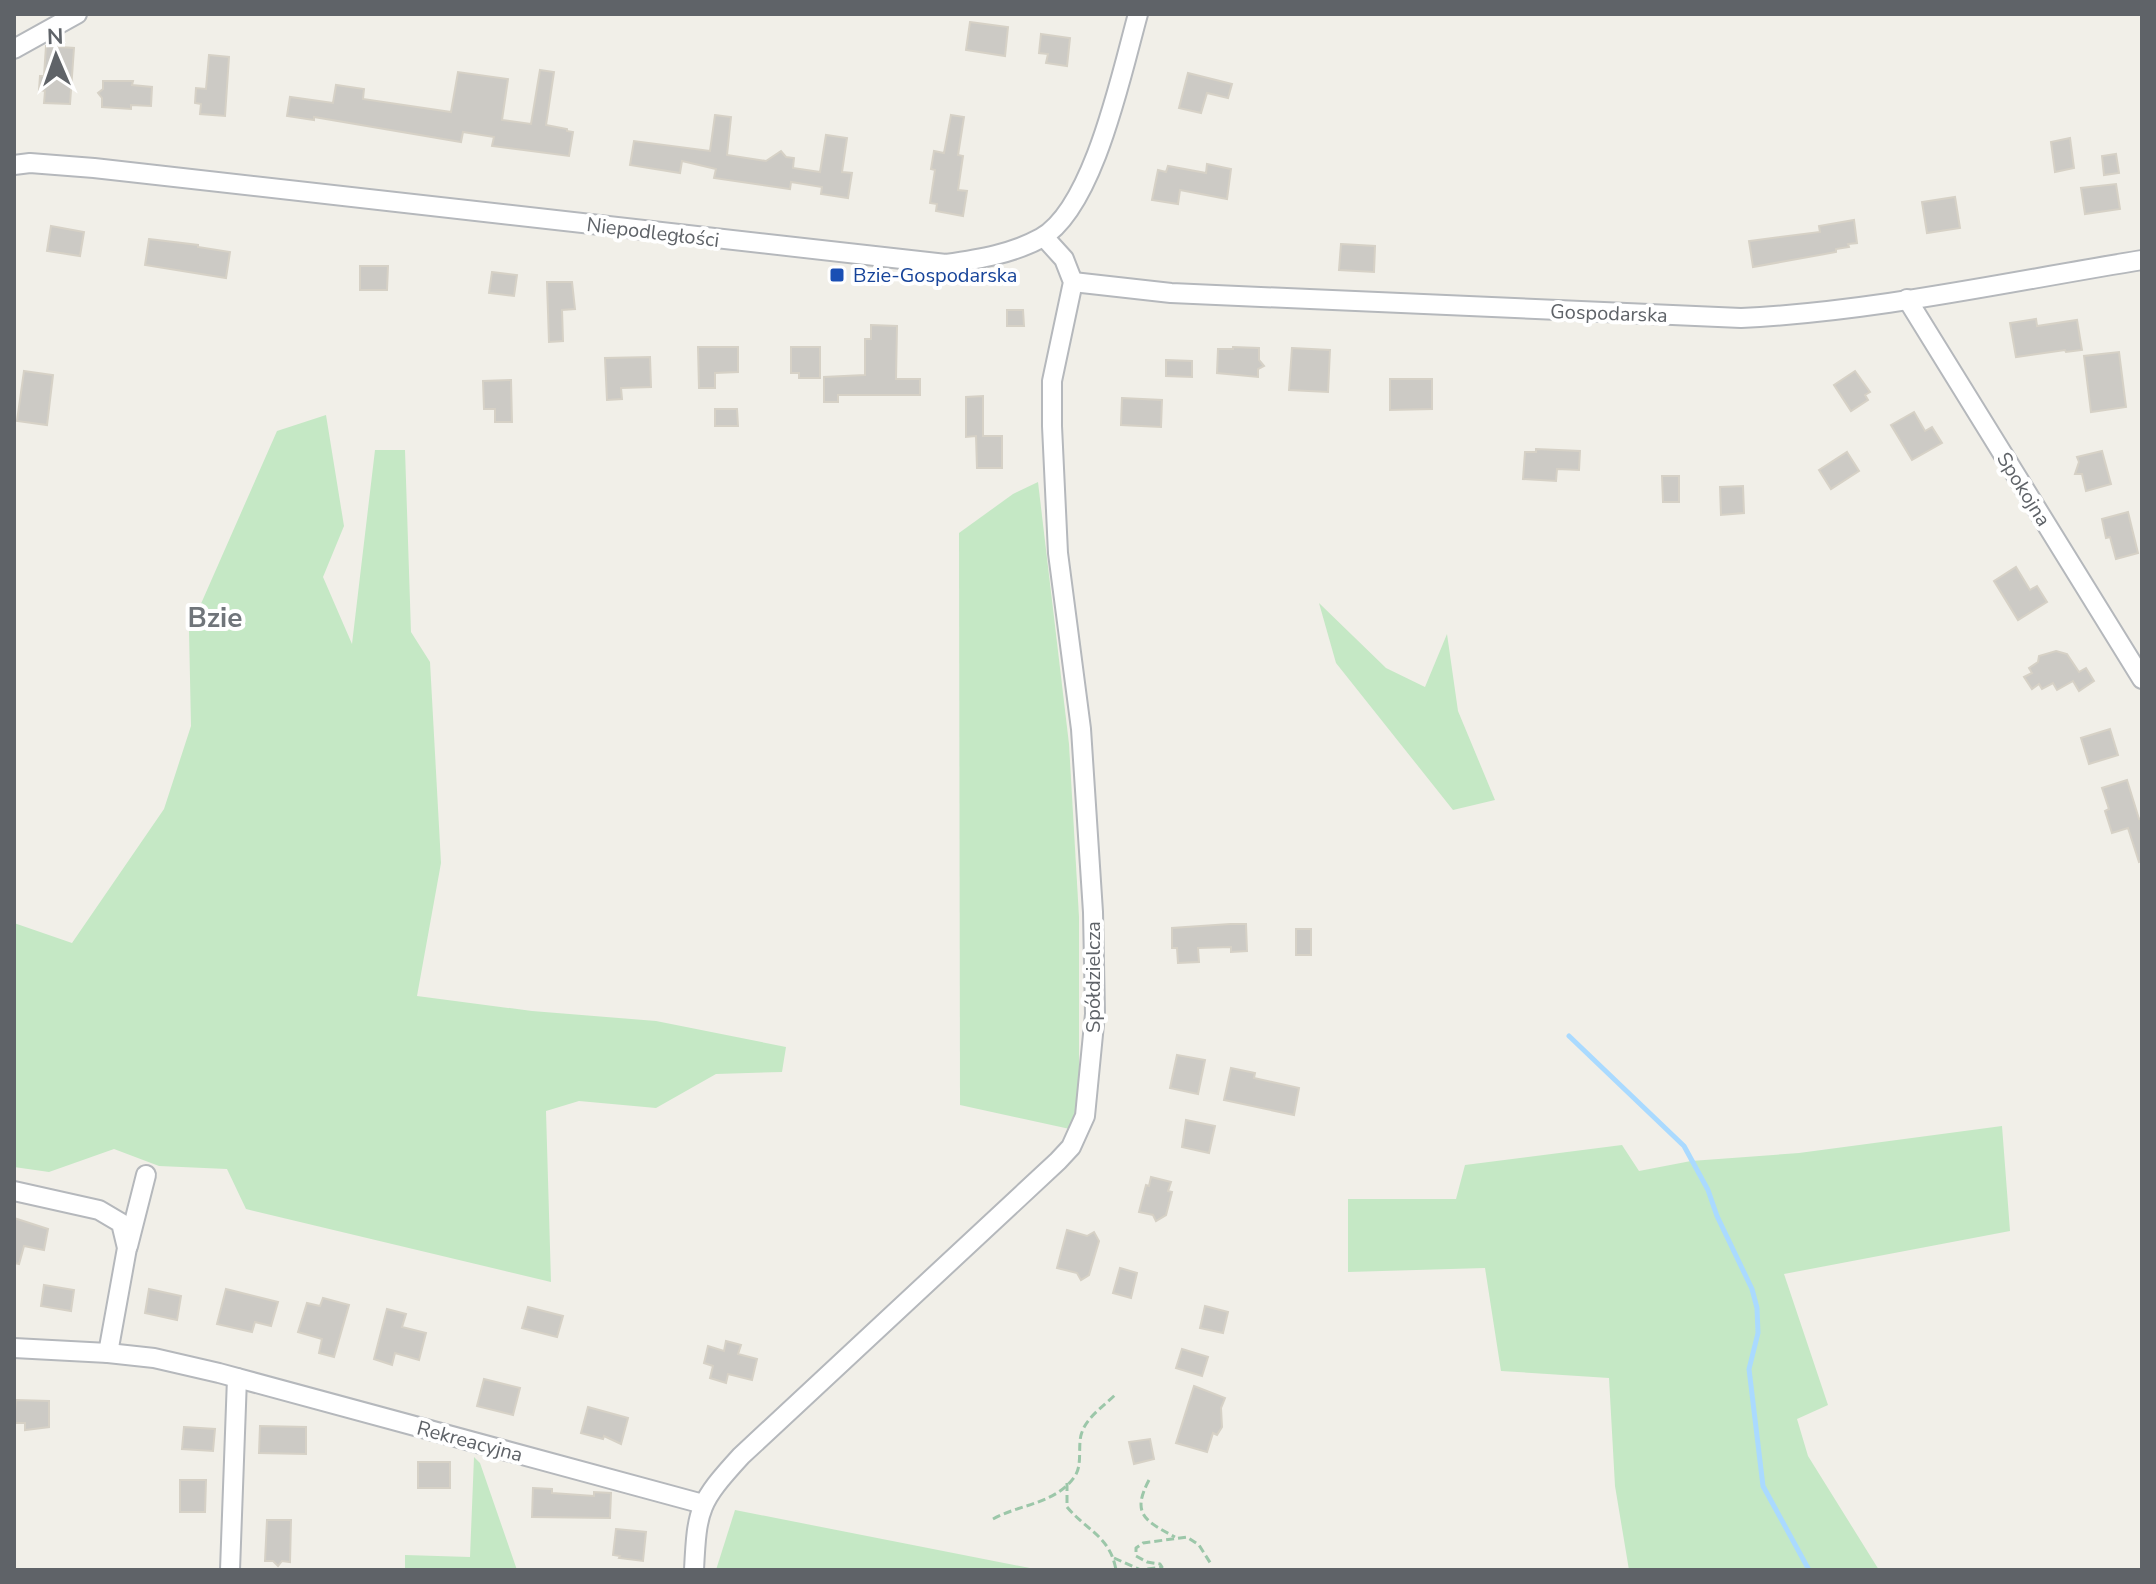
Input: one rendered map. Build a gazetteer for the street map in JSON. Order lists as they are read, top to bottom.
{
  "streets": {
    "street": [
      "Niepodległości",
      "Gospodarska",
      "Spokojna",
      "Spółdzielcza",
      "Rekreacyjna"
    ]
  },
  "crossings": [
    ["Gospodarska", "Spokojna"],
    ["Gospodarska", "Spółdzielcza"],
    ["Spółdzielcza", "Rekreacyjna"]
  ],
  "districts": ["Bzie"],
  "places": {
    "transit": ["Bzie-Gospodarska"]
  },
  "north": "top"
}
